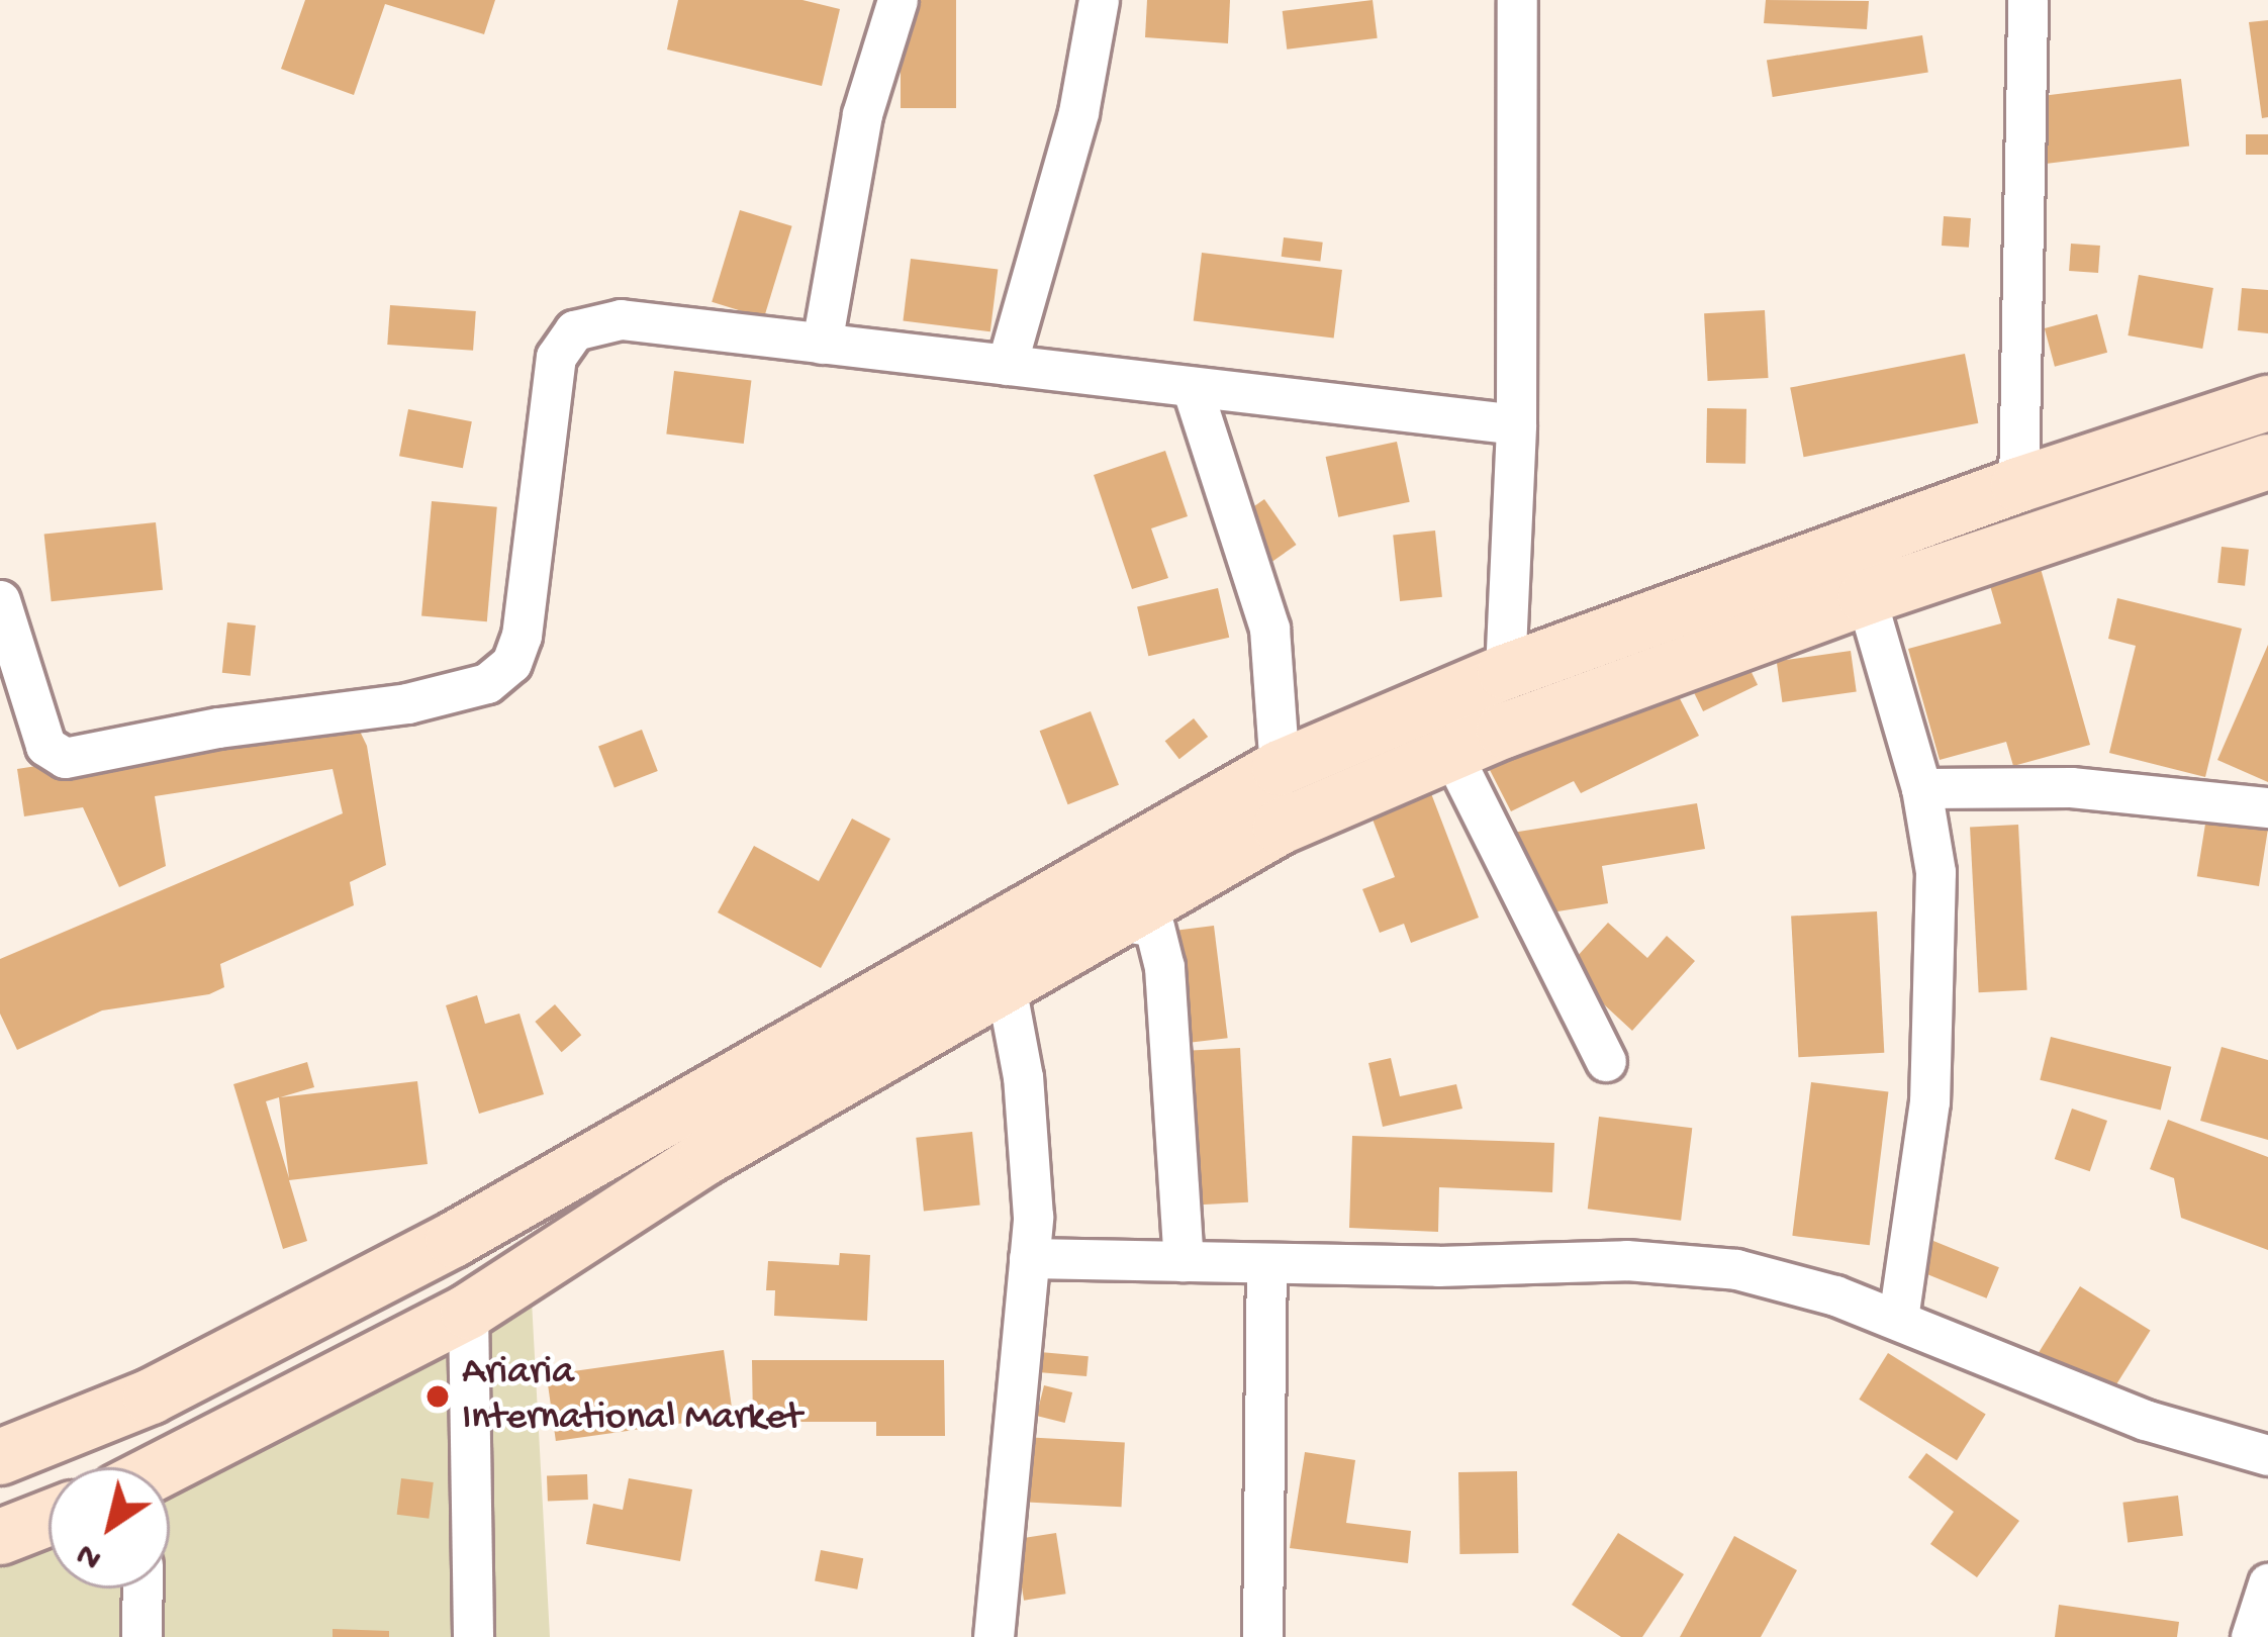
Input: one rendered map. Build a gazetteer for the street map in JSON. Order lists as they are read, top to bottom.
{
  "places": ["Ariaria International Market"],
  "north": "bottom left"
}
